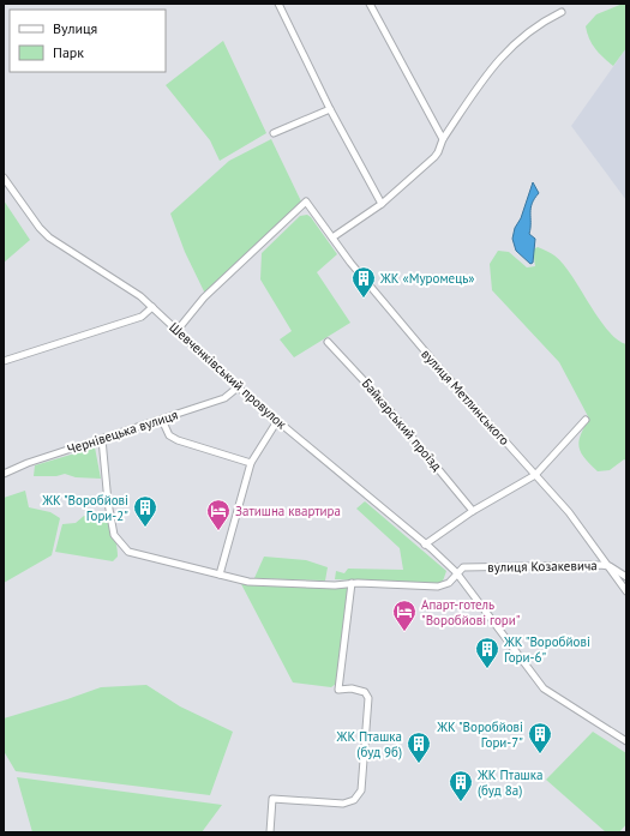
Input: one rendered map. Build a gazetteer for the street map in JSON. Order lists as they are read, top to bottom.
{
  "streets": {
    "street": [
      "Шевченківський провулок",
      "вулиця Метлинського",
      "Байкарський проїзд",
      "Чернівецька вулиця",
      "вулиця Козакевича"
    ]
  },
  "crossings": [
    ["Шевченківський провулок", "вулиця Метлинського"],
    ["Шевченківський провулок", "Чернівецька вулиця"],
    ["Шевченківський провулок", "вулиця Козакевича"],
    ["вулиця Метлинського", "вулиця Козакевича"]
  ],
  "places": {
    "building": [
      "ЖК «Муромець»",
      "ЖК \"Воробйові Гори-2\"",
      "ЖК \"Воробйові Гори-6\"",
      "ЖК \"Воробйові Гори-7\"",
      "ЖК Пташка (буд 9б)",
      "ЖК Пташка (буд 8а)"
    ],
    "hotel": ["Затишна квартира", "Апарт-готель \"Воробйові гори\""]
  },
  "legend": ["Вулиця", "Парк"]
}
